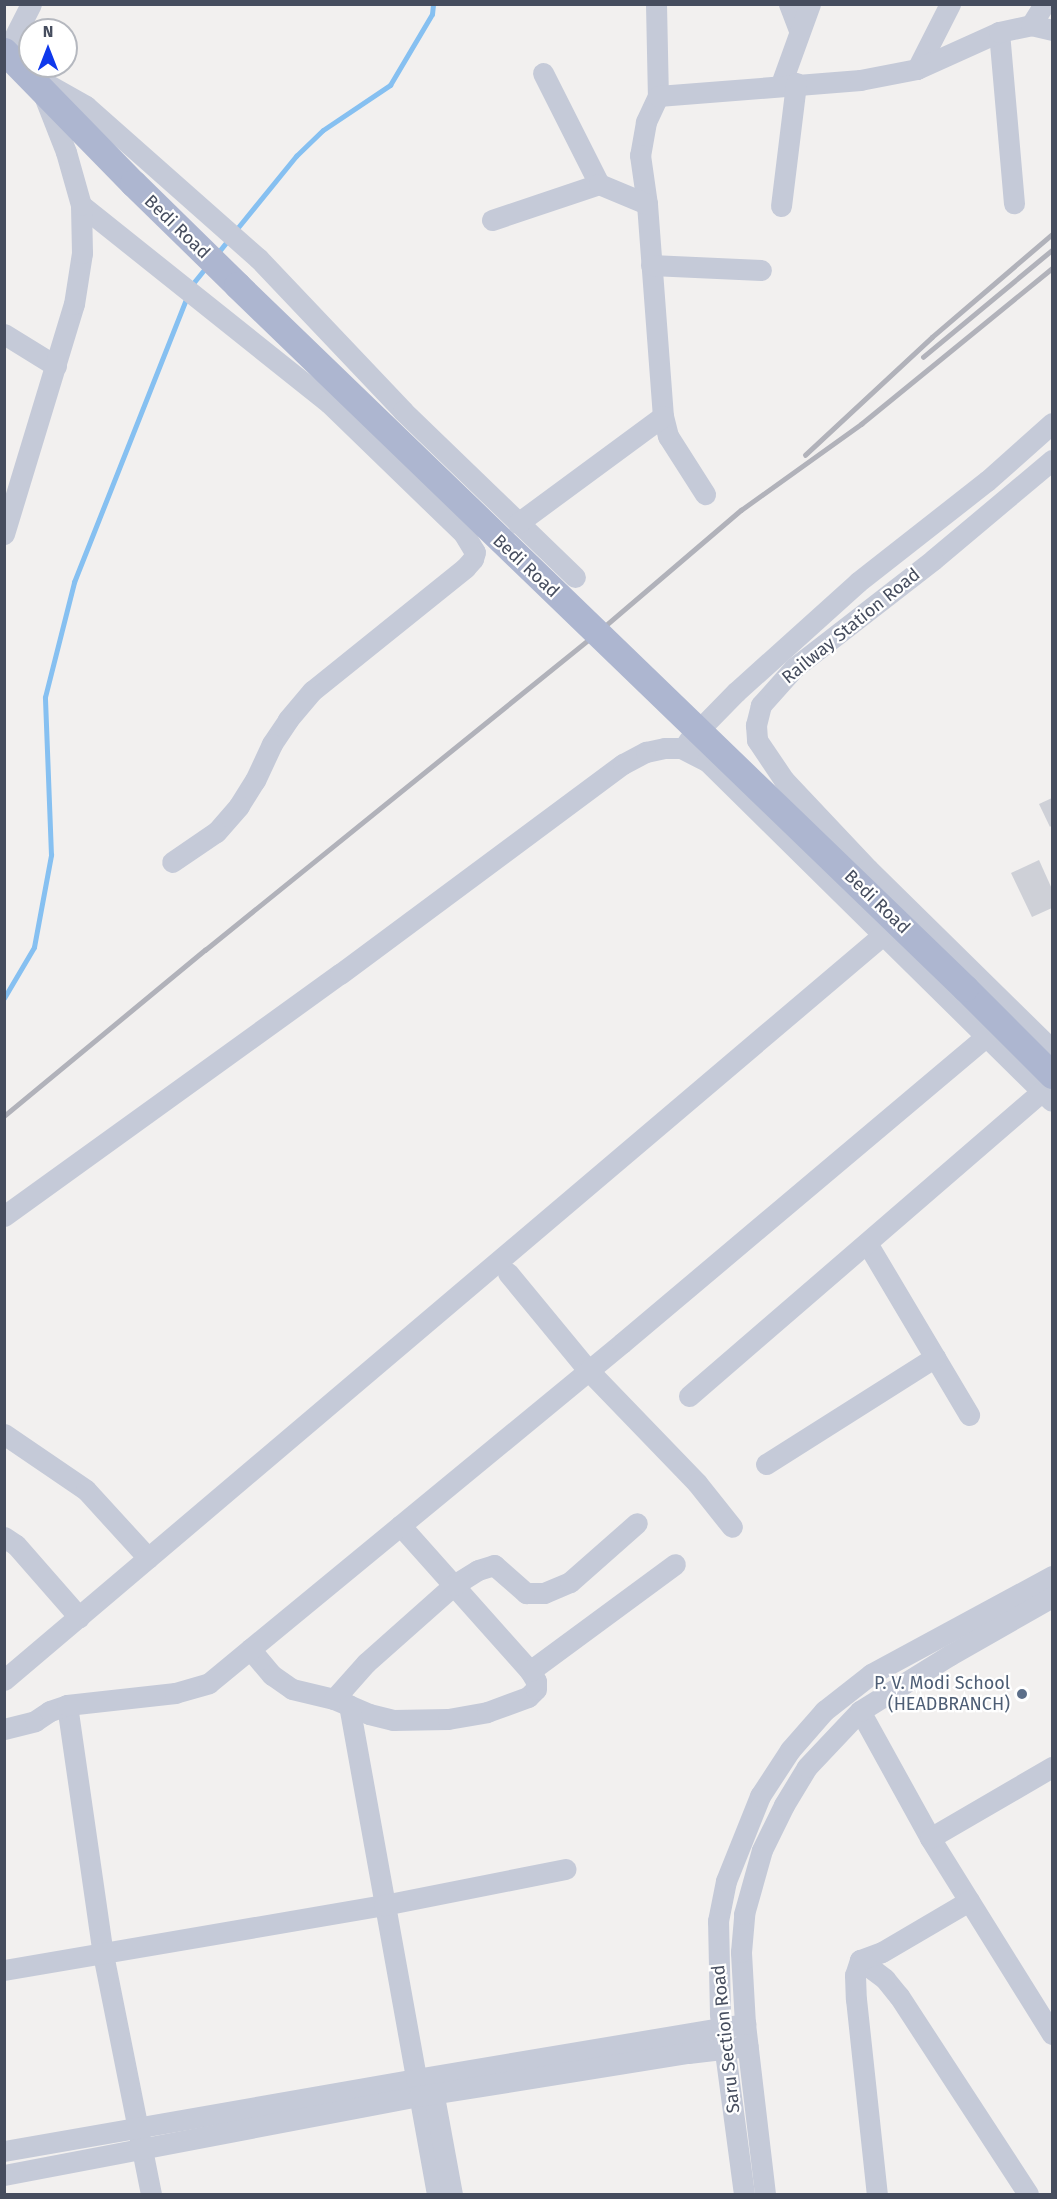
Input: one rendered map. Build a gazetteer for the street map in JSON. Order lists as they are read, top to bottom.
{
  "streets": {
    "main road": ["Bedi Road"],
    "street": ["Railway Station Road", "Saru Section Road"]
  },
  "places": ["P. V. Modi School (HEADBRANCH)"],
  "north": "top"
}
